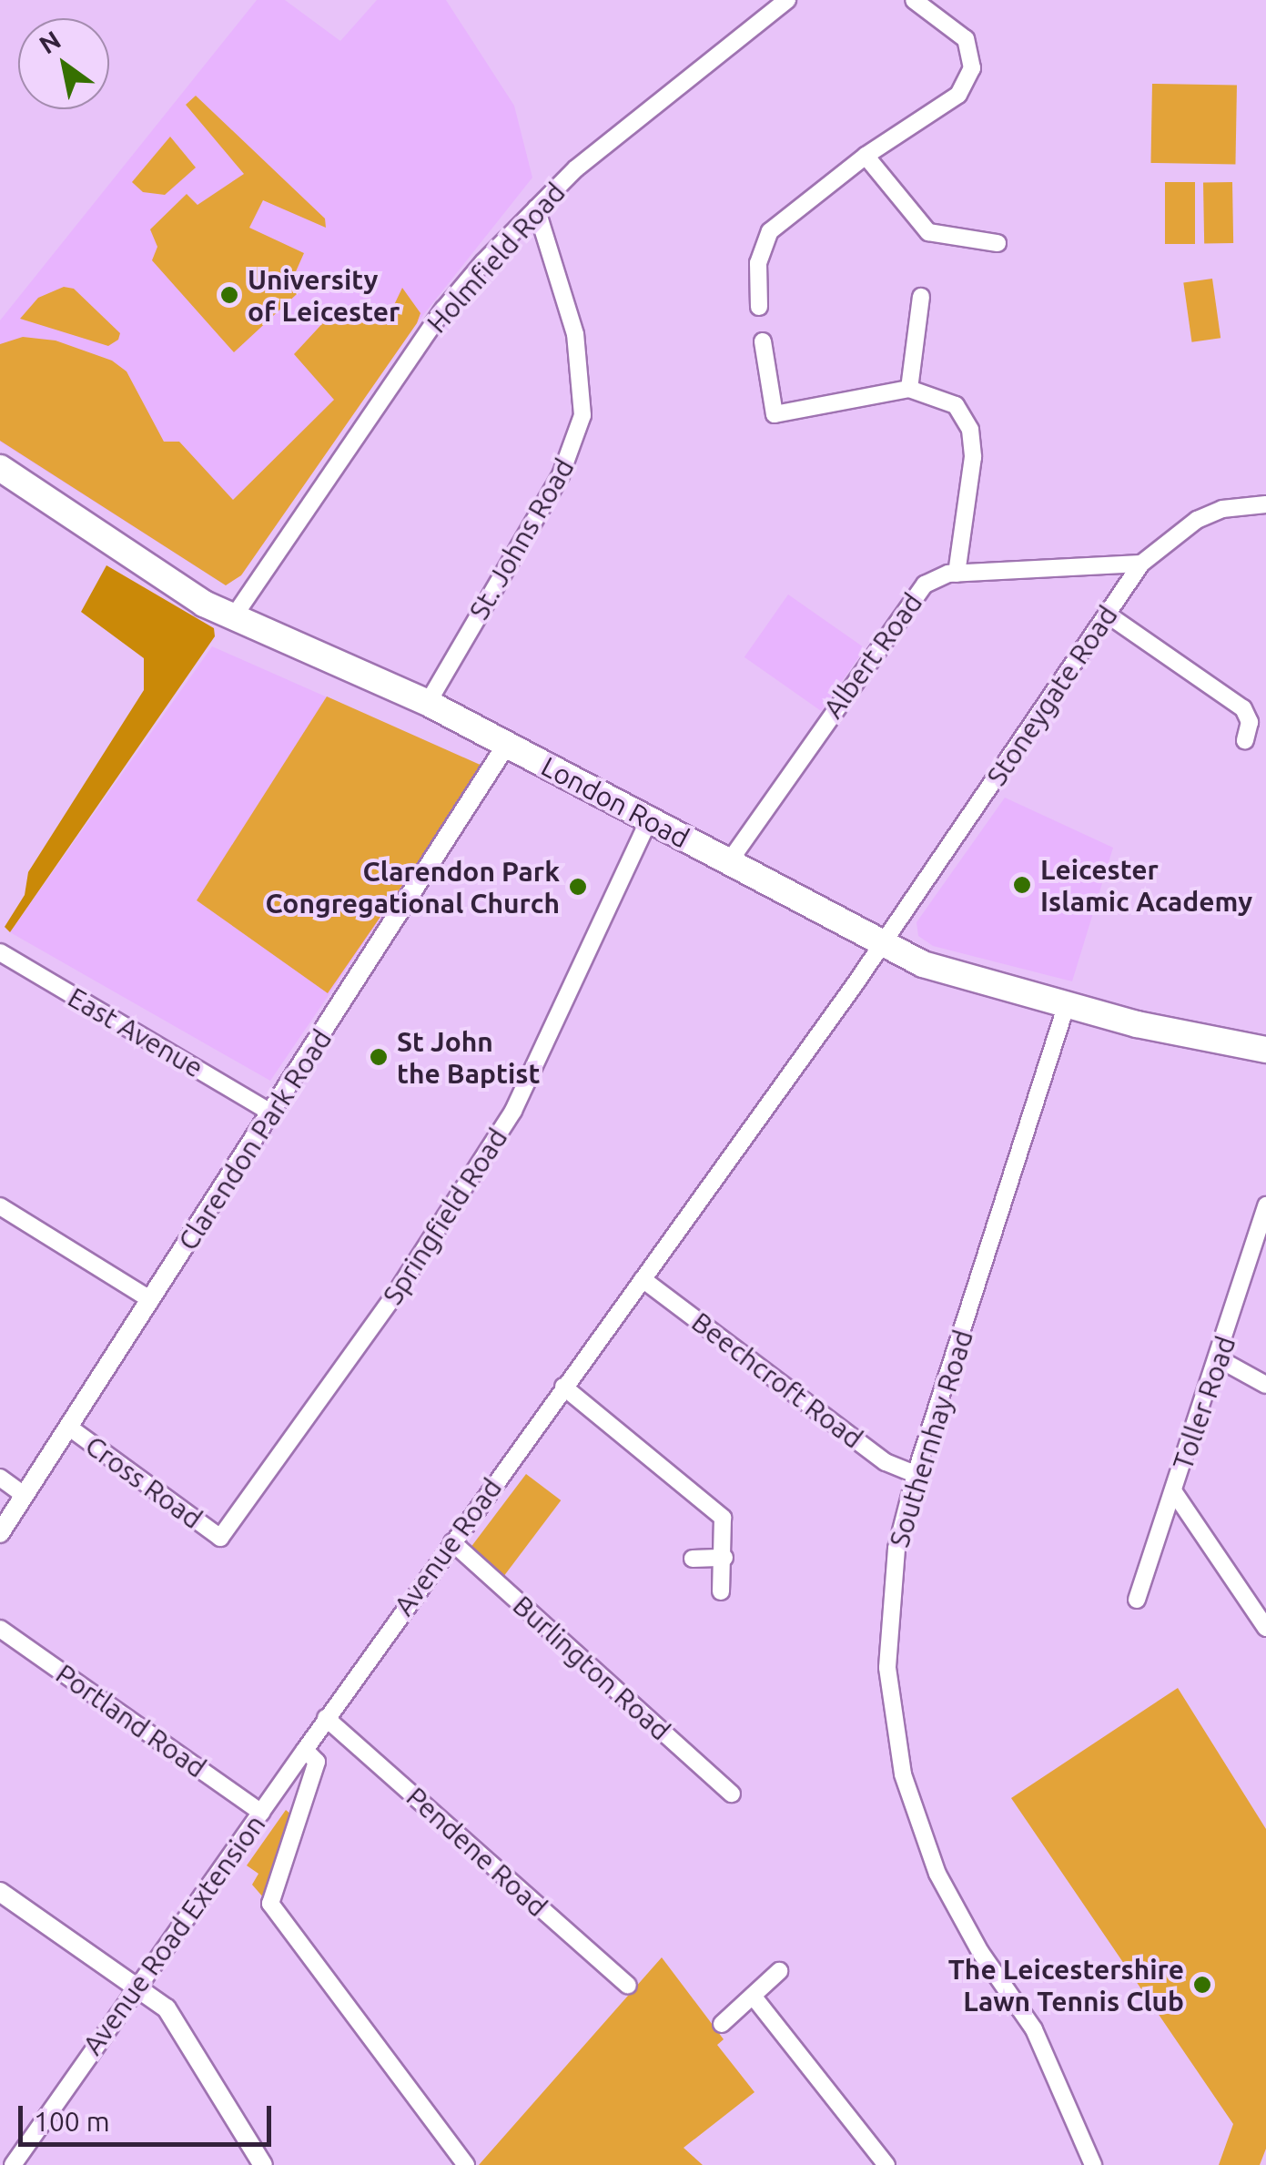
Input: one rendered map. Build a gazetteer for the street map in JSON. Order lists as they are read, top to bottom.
{
  "streets": {
    "main road": ["London Road"],
    "street": [
      "Holmfield Road",
      "St. Johns Road",
      "Albert Road",
      "Stoneygate Road",
      "East Avenue",
      "Clarendon Park Road",
      "Springfield Road",
      "Beechcroft Road",
      "Toller Road",
      "Southernhay Road",
      "Cross Road",
      "Avenue Road",
      "Burlington Road",
      "Portland Road",
      "Pendene Road",
      "Avenue Road Extension"
    ]
  },
  "crossings": [
    ["Holmfield Road", "St. Johns Road"],
    ["Holmfield Road", "London Road"],
    ["St. Johns Road", "London Road"],
    ["Albert Road", "Stoneygate Road"],
    ["Albert Road", "London Road"],
    ["Stoneygate Road", "London Road"],
    ["Stoneygate Road", "Avenue Road"],
    ["London Road", "Clarendon Park Road"],
    ["London Road", "Springfield Road"],
    ["London Road", "Southernhay Road"],
    ["London Road", "Avenue Road"],
    ["East Avenue", "Clarendon Park Road"],
    ["Clarendon Park Road", "Cross Road"],
    ["Springfield Road", "Cross Road"],
    ["Beechcroft Road", "Southernhay Road"],
    ["Beechcroft Road", "Avenue Road"],
    ["Avenue Road", "Burlington Road"],
    ["Avenue Road", "Pendene Road"],
    ["Avenue Road", "Avenue Road Extension"],
    ["Portland Road", "Avenue Road Extension"]
  ],
  "places": [
    "University of Leicester",
    "Leicester Islamic Academy",
    "Clarendon Park Congregational Church",
    "St John the Baptist",
    "The Leicestershire Lawn Tennis Club"
  ],
  "scale_bar": "100 m",
  "north": "top left"
}
